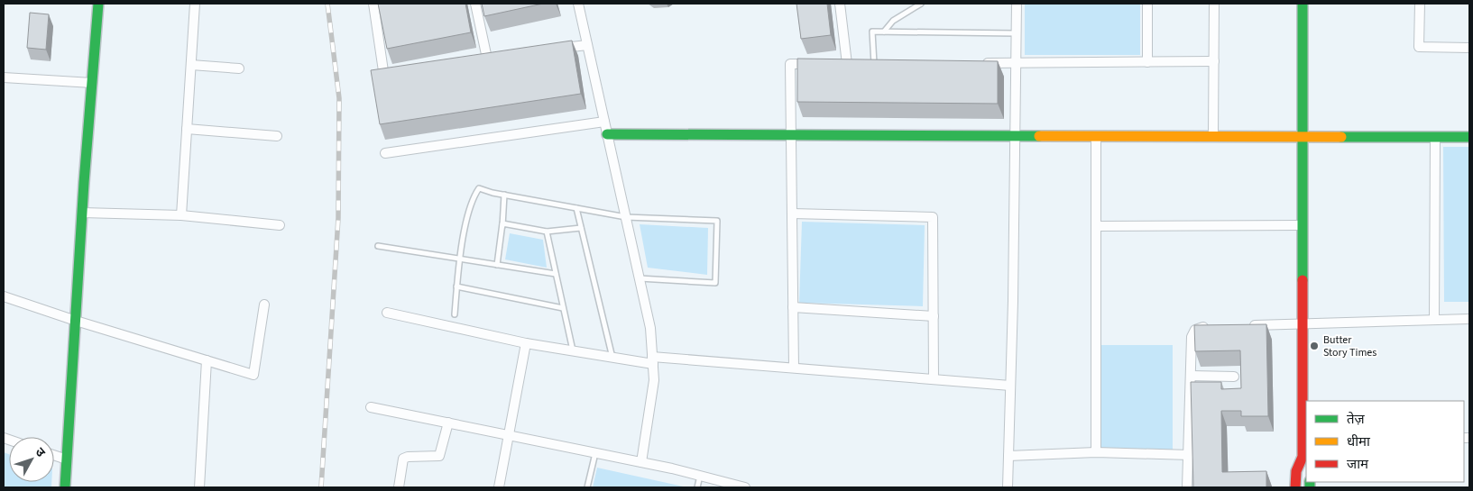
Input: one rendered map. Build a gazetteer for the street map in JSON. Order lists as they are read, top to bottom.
{
  "places": ["Butter Story Times"],
  "legend": ["तेज़", "धीमा", "जाम"],
  "north": "top right"
}
